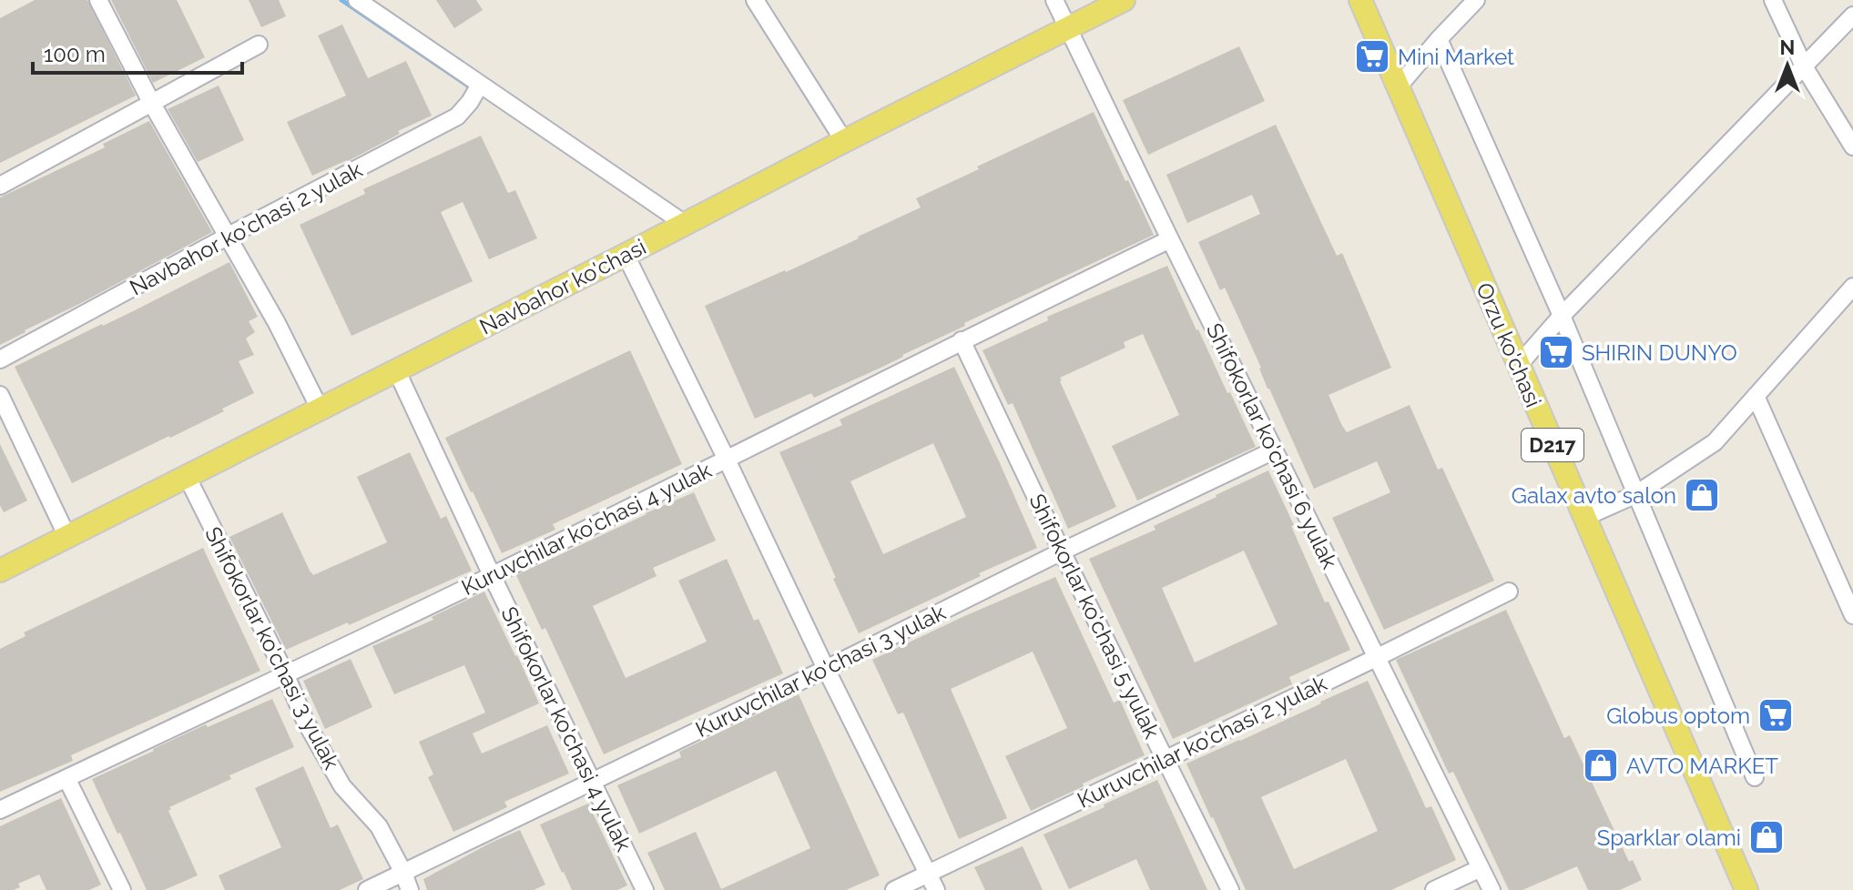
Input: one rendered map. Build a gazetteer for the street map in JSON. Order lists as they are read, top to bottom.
{
  "streets": {
    "main road": ["Navbahor ko'chasi", "Orzu ko'chasi", "D217"],
    "street": [
      "Navbahor ko'chasi 2 yulak",
      "Shifokorlar ko'chasi 6 yulak",
      "Kuruvchilar ko'chasi 4 yulak",
      "Shifokorlar ko'chasi 5 yulak",
      "Shifokorlar ko'chasi 3 yulak",
      "Kuruvchilar ko'chasi 3 yulak",
      "Shifokorlar ko'chasi 4 yulak",
      "Kuruvchilar ko'chasi 2 yulak"
    ]
  },
  "crossings": [
    ["Navbahor ko'chasi", "Shifokorlar ko'chasi 6 yulak"],
    ["Navbahor ko'chasi", "Shifokorlar ko'chasi 3 yulak"],
    ["Navbahor ko'chasi", "Shifokorlar ko'chasi 4 yulak"],
    ["Shifokorlar ko'chasi 6 yulak", "Kuruvchilar ko'chasi 4 yulak"],
    ["Shifokorlar ko'chasi 6 yulak", "Kuruvchilar ko'chasi 3 yulak"],
    ["Shifokorlar ko'chasi 6 yulak", "Kuruvchilar ko'chasi 2 yulak"],
    ["Kuruvchilar ko'chasi 4 yulak", "Shifokorlar ko'chasi 5 yulak"],
    ["Kuruvchilar ko'chasi 4 yulak", "Shifokorlar ko'chasi 3 yulak"],
    ["Kuruvchilar ko'chasi 4 yulak", "Shifokorlar ko'chasi 4 yulak"],
    ["Shifokorlar ko'chasi 5 yulak", "Kuruvchilar ko'chasi 3 yulak"],
    ["Shifokorlar ko'chasi 5 yulak", "Kuruvchilar ko'chasi 2 yulak"],
    ["Shifokorlar ko'chasi 3 yulak", "Kuruvchilar ko'chasi 3 yulak"],
    ["Kuruvchilar ko'chasi 3 yulak", "Shifokorlar ko'chasi 4 yulak"]
  ],
  "places": {
    "supermarket": ["Mini Market", "SHIRIN DUNYO", "Globus optom"],
    "shop": ["Galax avto salon", "AVTO MARKET", "Sparklar olami"]
  },
  "scale_bar": "100 m",
  "north": "top"
}
